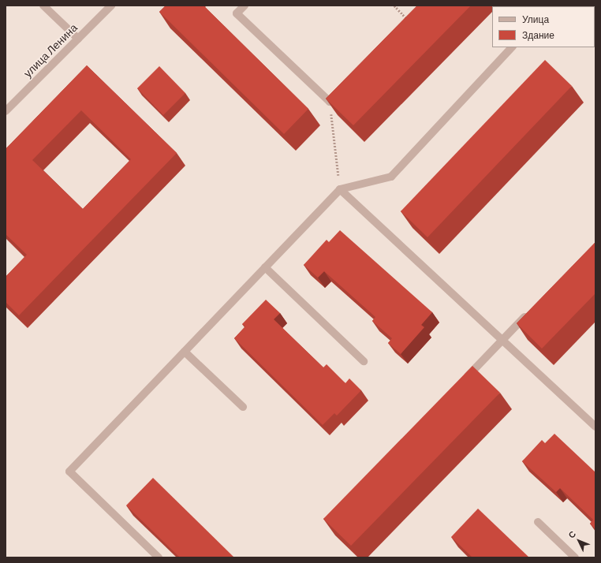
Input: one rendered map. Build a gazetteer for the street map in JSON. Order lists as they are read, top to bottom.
{
  "streets": {
    "street": ["улица Ленина"]
  },
  "legend": ["Улица", "Здание"],
  "north": "top left"
}
